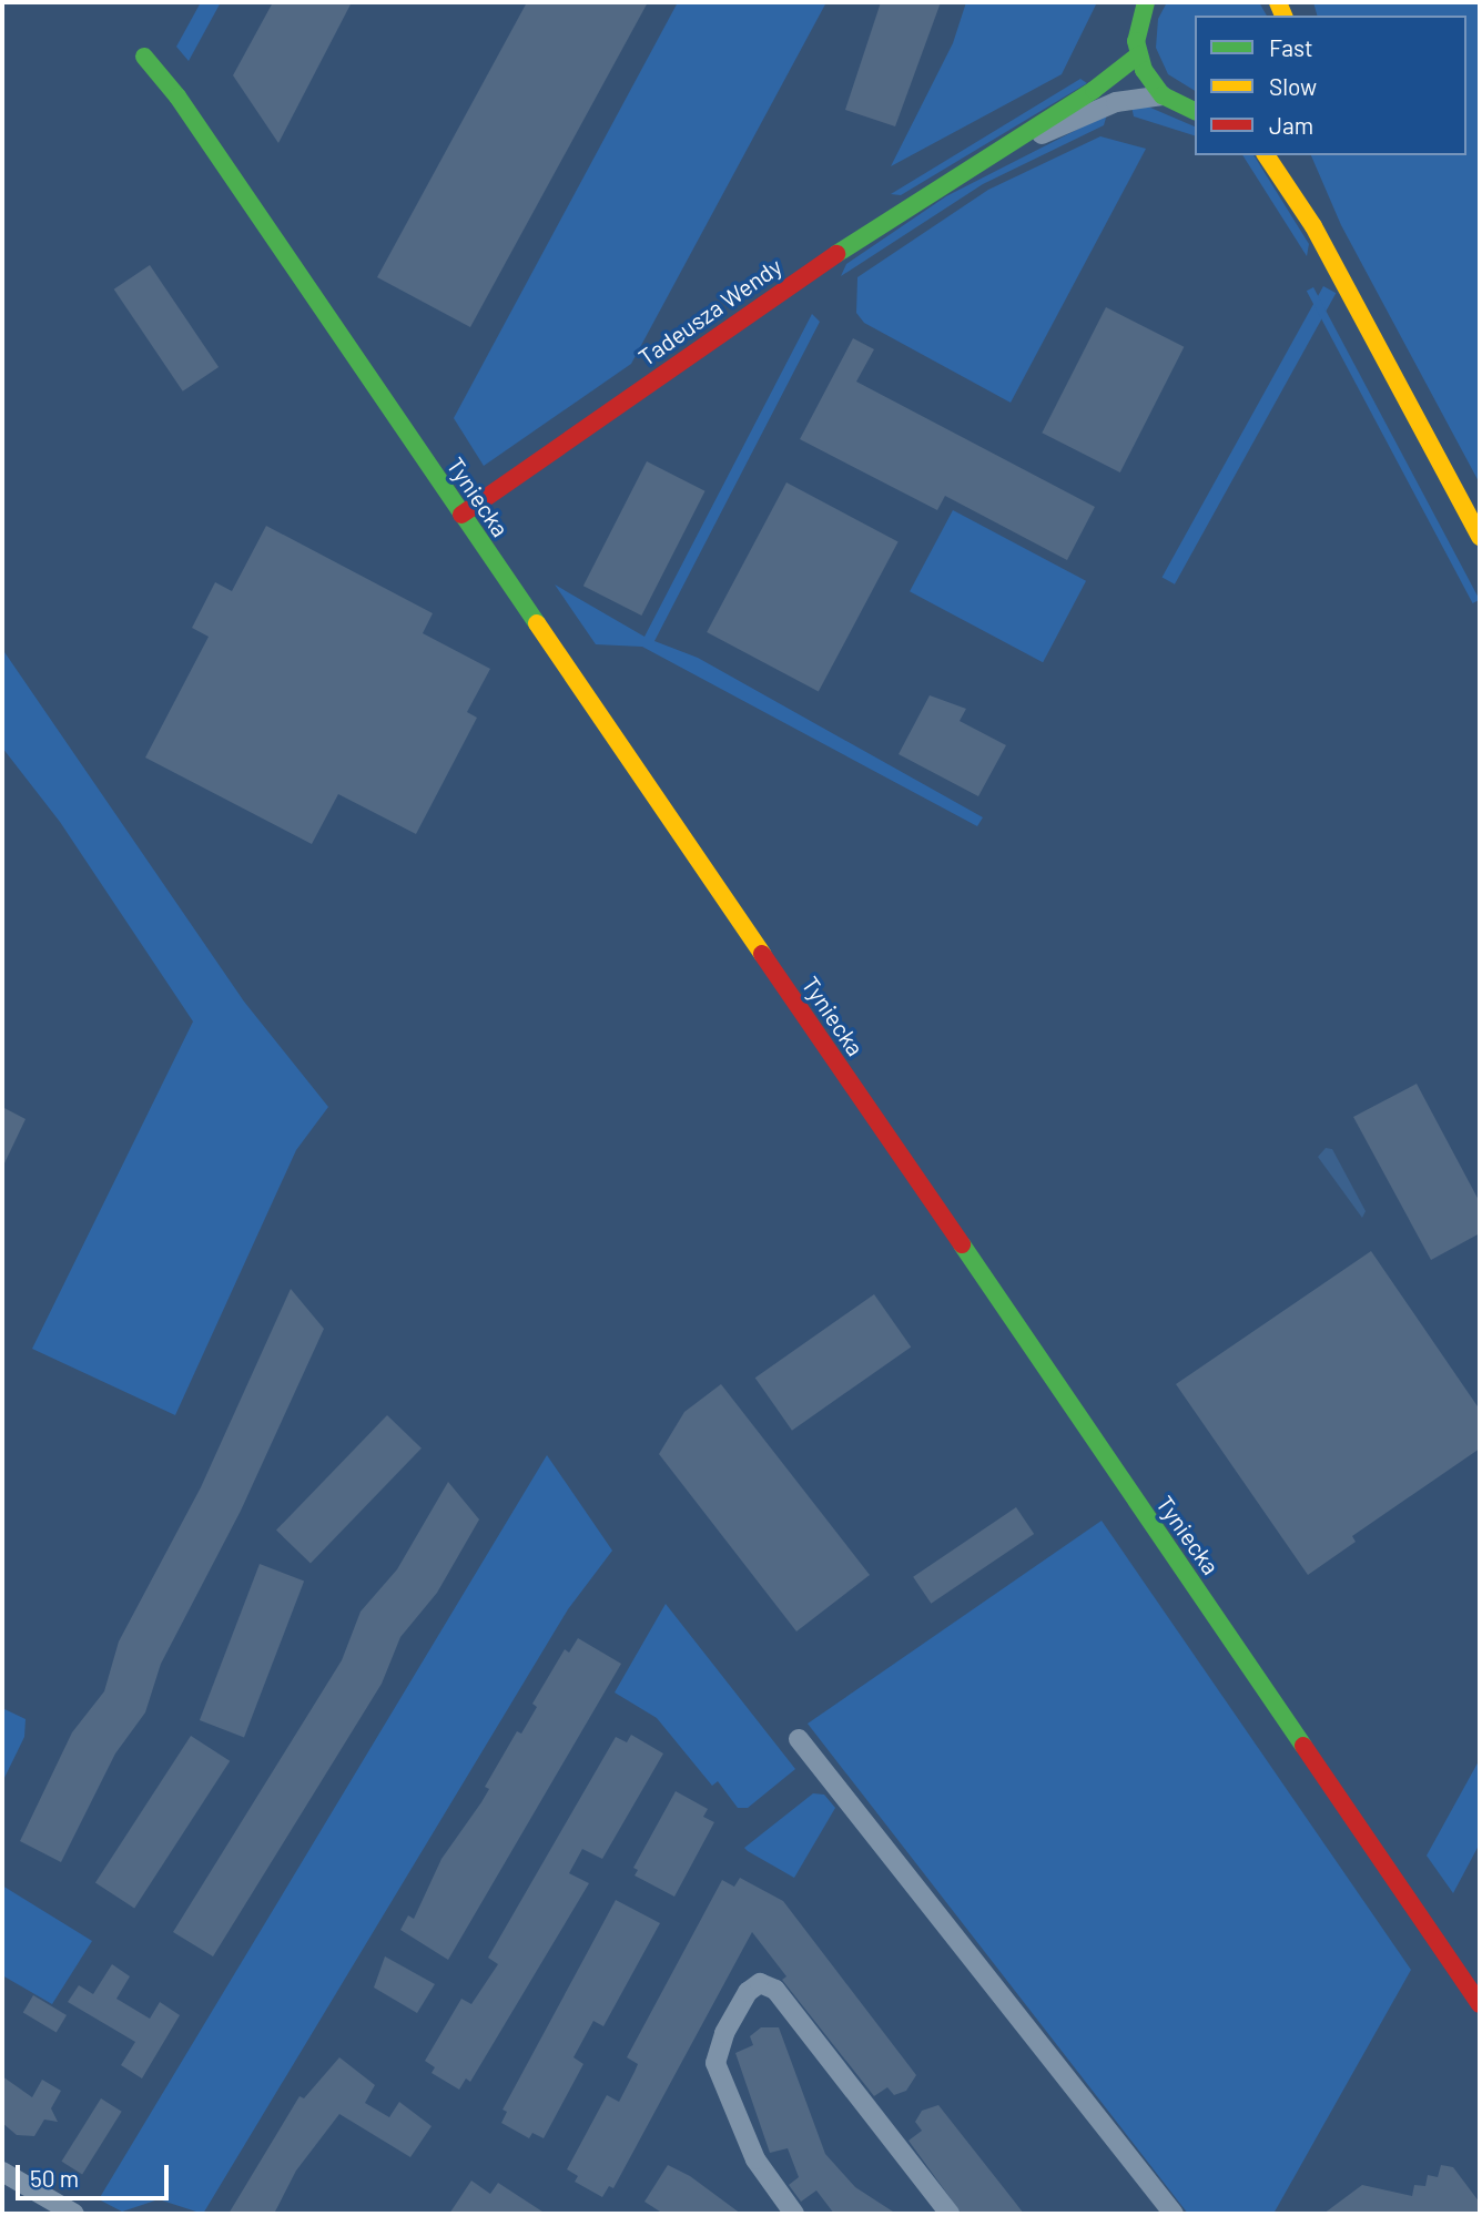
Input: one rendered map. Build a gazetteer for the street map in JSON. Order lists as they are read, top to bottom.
{
  "streets": {
    "street": ["Tadeusza Wendy", "Tyniecka"]
  },
  "crossings": [
    ["Tadeusza Wendy", "Tyniecka"]
  ],
  "legend": ["Fast", "Slow", "Jam"],
  "scale_bar": "50 m"
}
